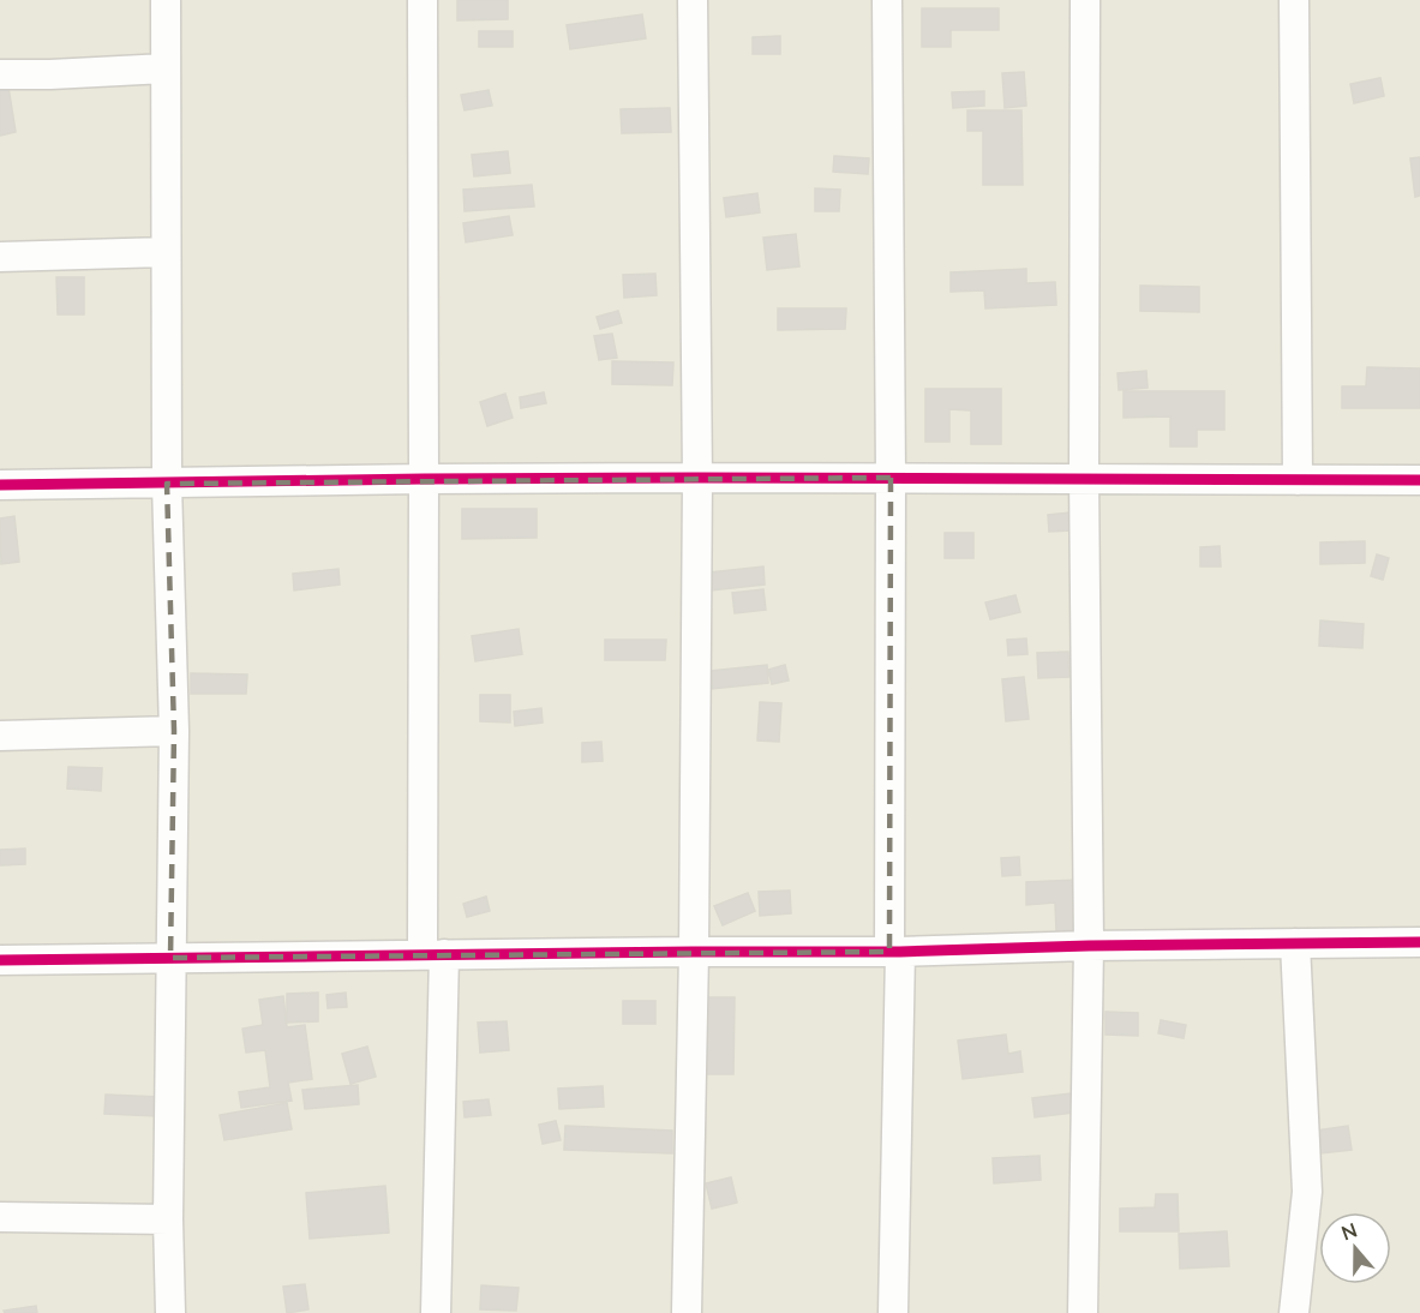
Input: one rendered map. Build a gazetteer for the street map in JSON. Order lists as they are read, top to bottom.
{
  "north": "top"
}
